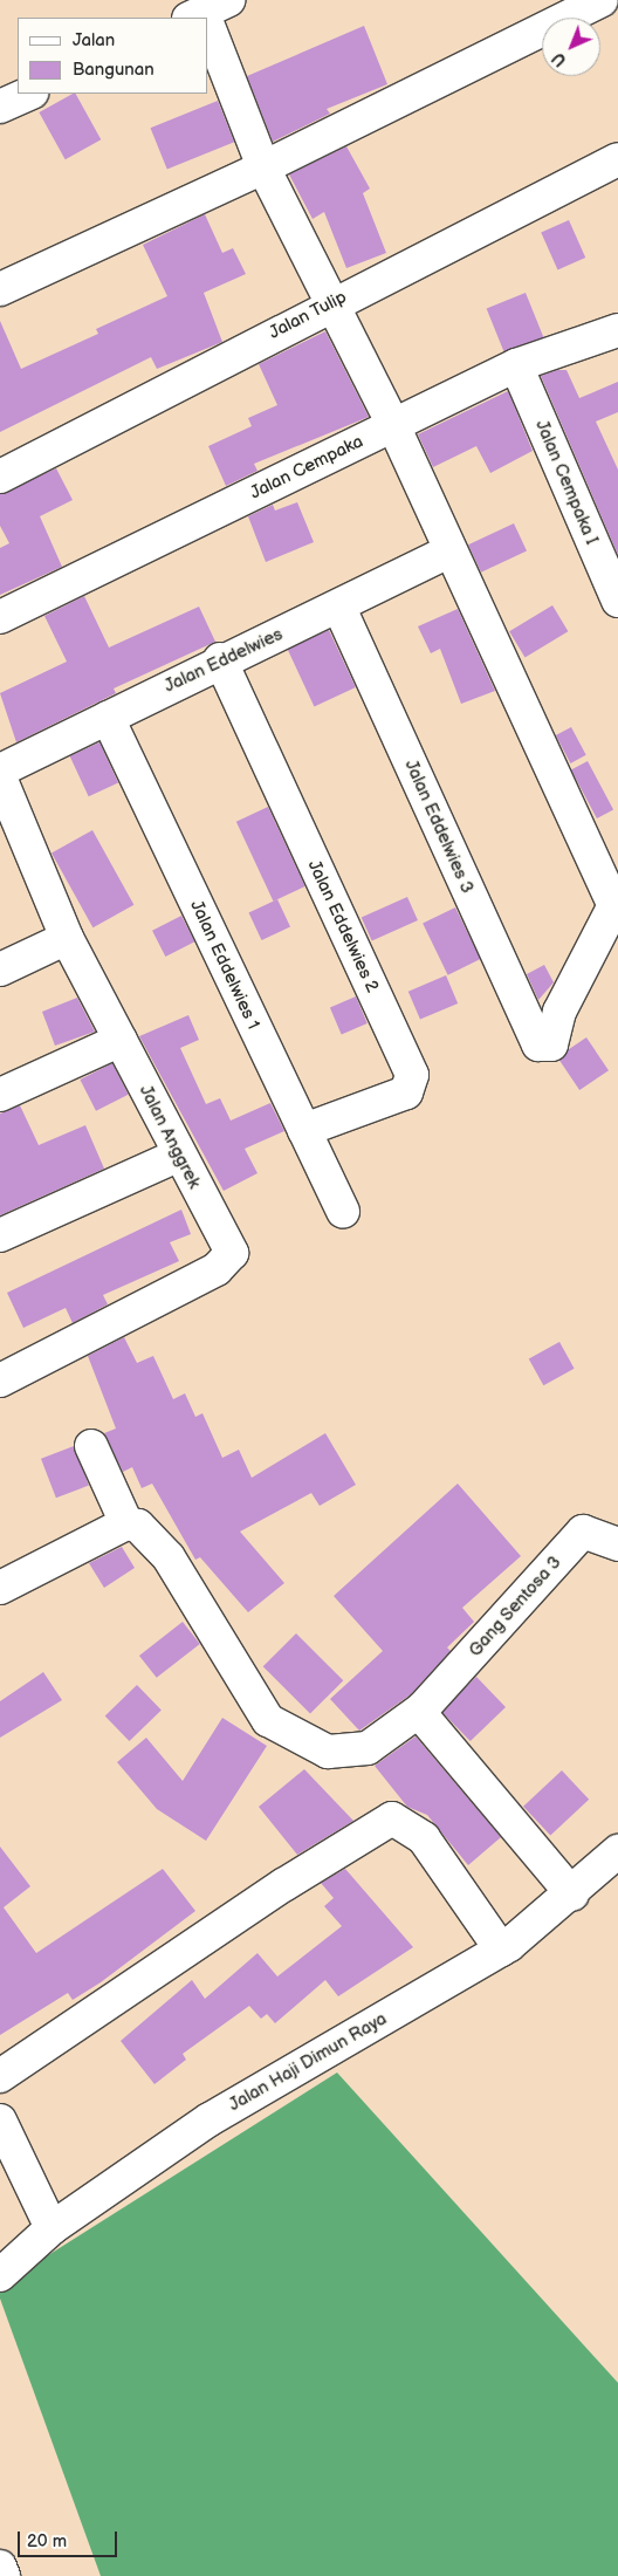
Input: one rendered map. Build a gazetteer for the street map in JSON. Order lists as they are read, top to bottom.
{
  "streets": {
    "street": [
      "Jalan Tulip",
      "Jalan Cempaka",
      "Jalan Cempaka I",
      "Jalan Eddelwies",
      "Jalan Eddelwies 3",
      "Jalan Eddelwies 2",
      "Jalan Eddelwies 1",
      "Jalan Anggrek",
      "Gang Sentosa 3",
      "Jalan Haji Dimun Raya"
    ]
  },
  "crossings": [
    ["Jalan Cempaka", "Jalan Cempaka I"],
    ["Jalan Eddelwies", "Jalan Eddelwies 3"],
    ["Jalan Eddelwies", "Jalan Eddelwies 2"],
    ["Jalan Eddelwies", "Jalan Eddelwies 1"],
    ["Jalan Eddelwies 2", "Jalan Eddelwies 1"]
  ],
  "legend": ["Jalan", "Bangunan"],
  "scale_bar": "20 m",
  "north": "bottom left"
}
